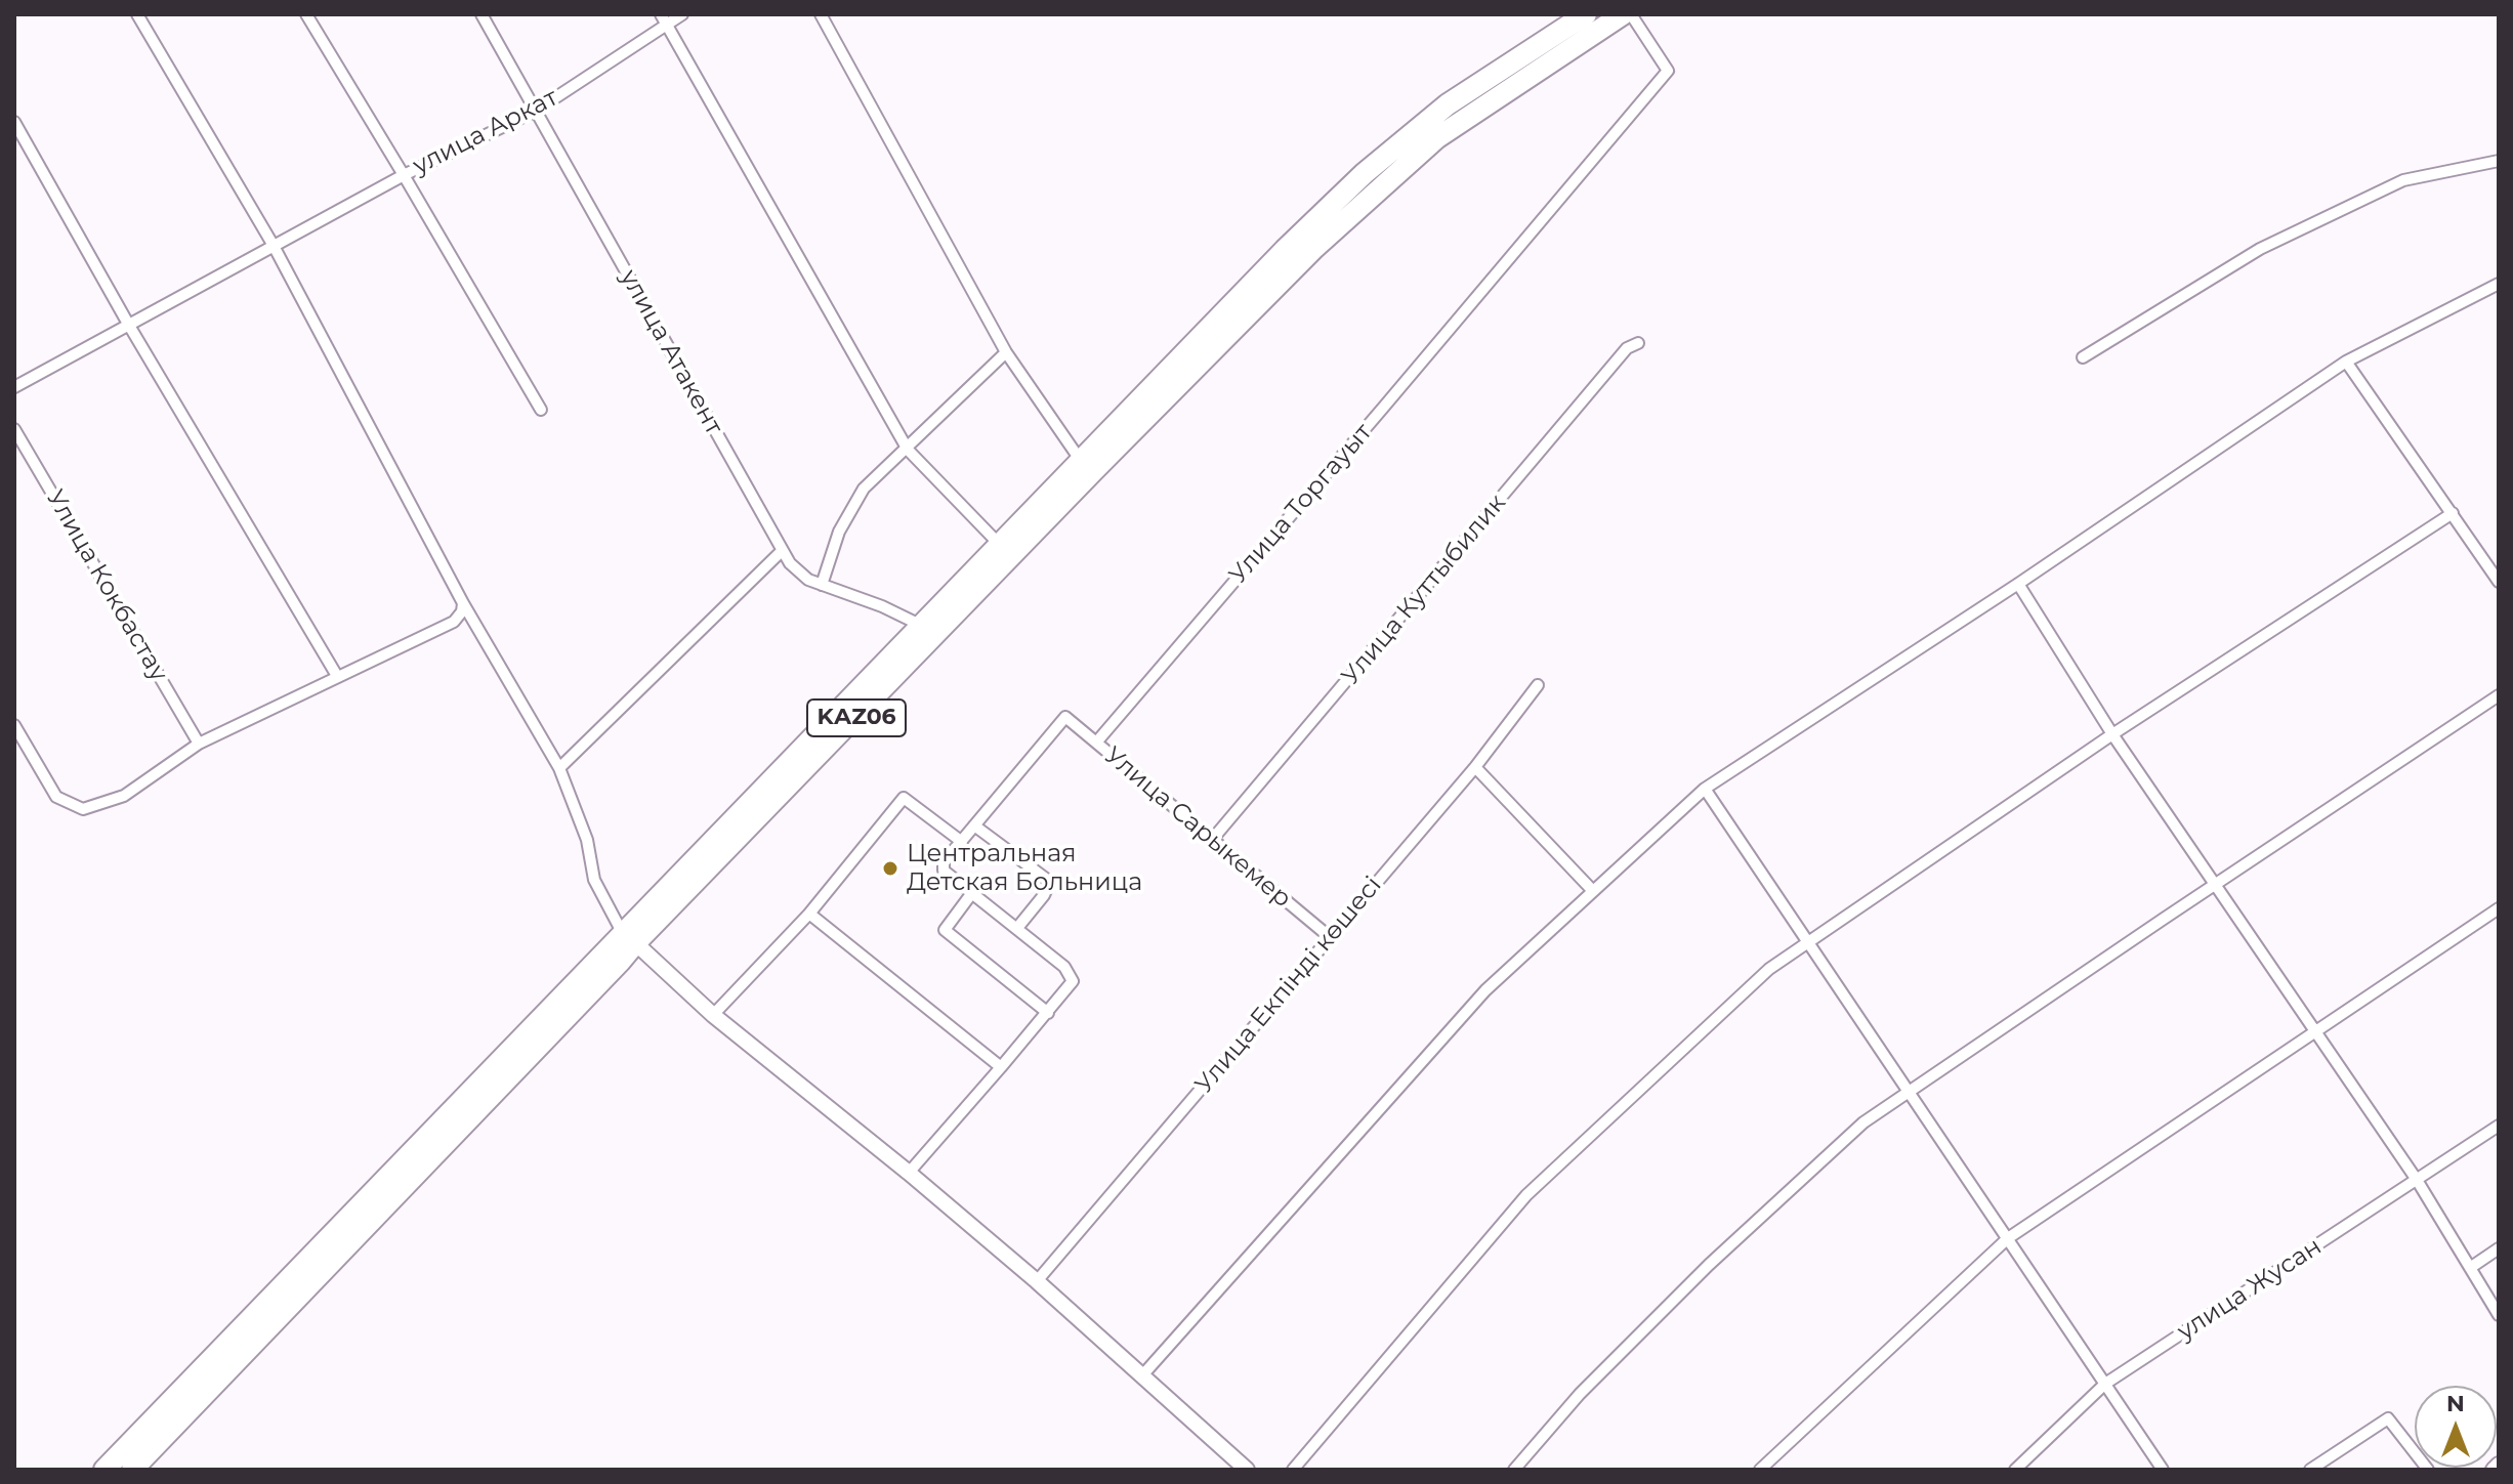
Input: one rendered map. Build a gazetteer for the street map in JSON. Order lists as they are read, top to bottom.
{
  "streets": {
    "highway": ["KАZ06"],
    "street": [
      "улица Аркат",
      "улица Атакент",
      "Улица Торгауыт",
      "Улица Кокбастау",
      "Улица Куттыбилик",
      "Улица Сарыкемер",
      "Улица Екпінді көшесі",
      "улица Жусан"
    ]
  },
  "crossings": [
    ["улица Аркат", "улица Атакент"],
    ["улица Атакент", "KАZ06"],
    ["Улица Торгауыт", "Улица Сарыкемер"],
    ["Улица Куттыбилик", "Улица Сарыкемер"],
    ["Улица Сарыкемер", "Улица Екпінді көшесі"]
  ],
  "places": ["Центральная Детская Больница"],
  "north": "top"
}
